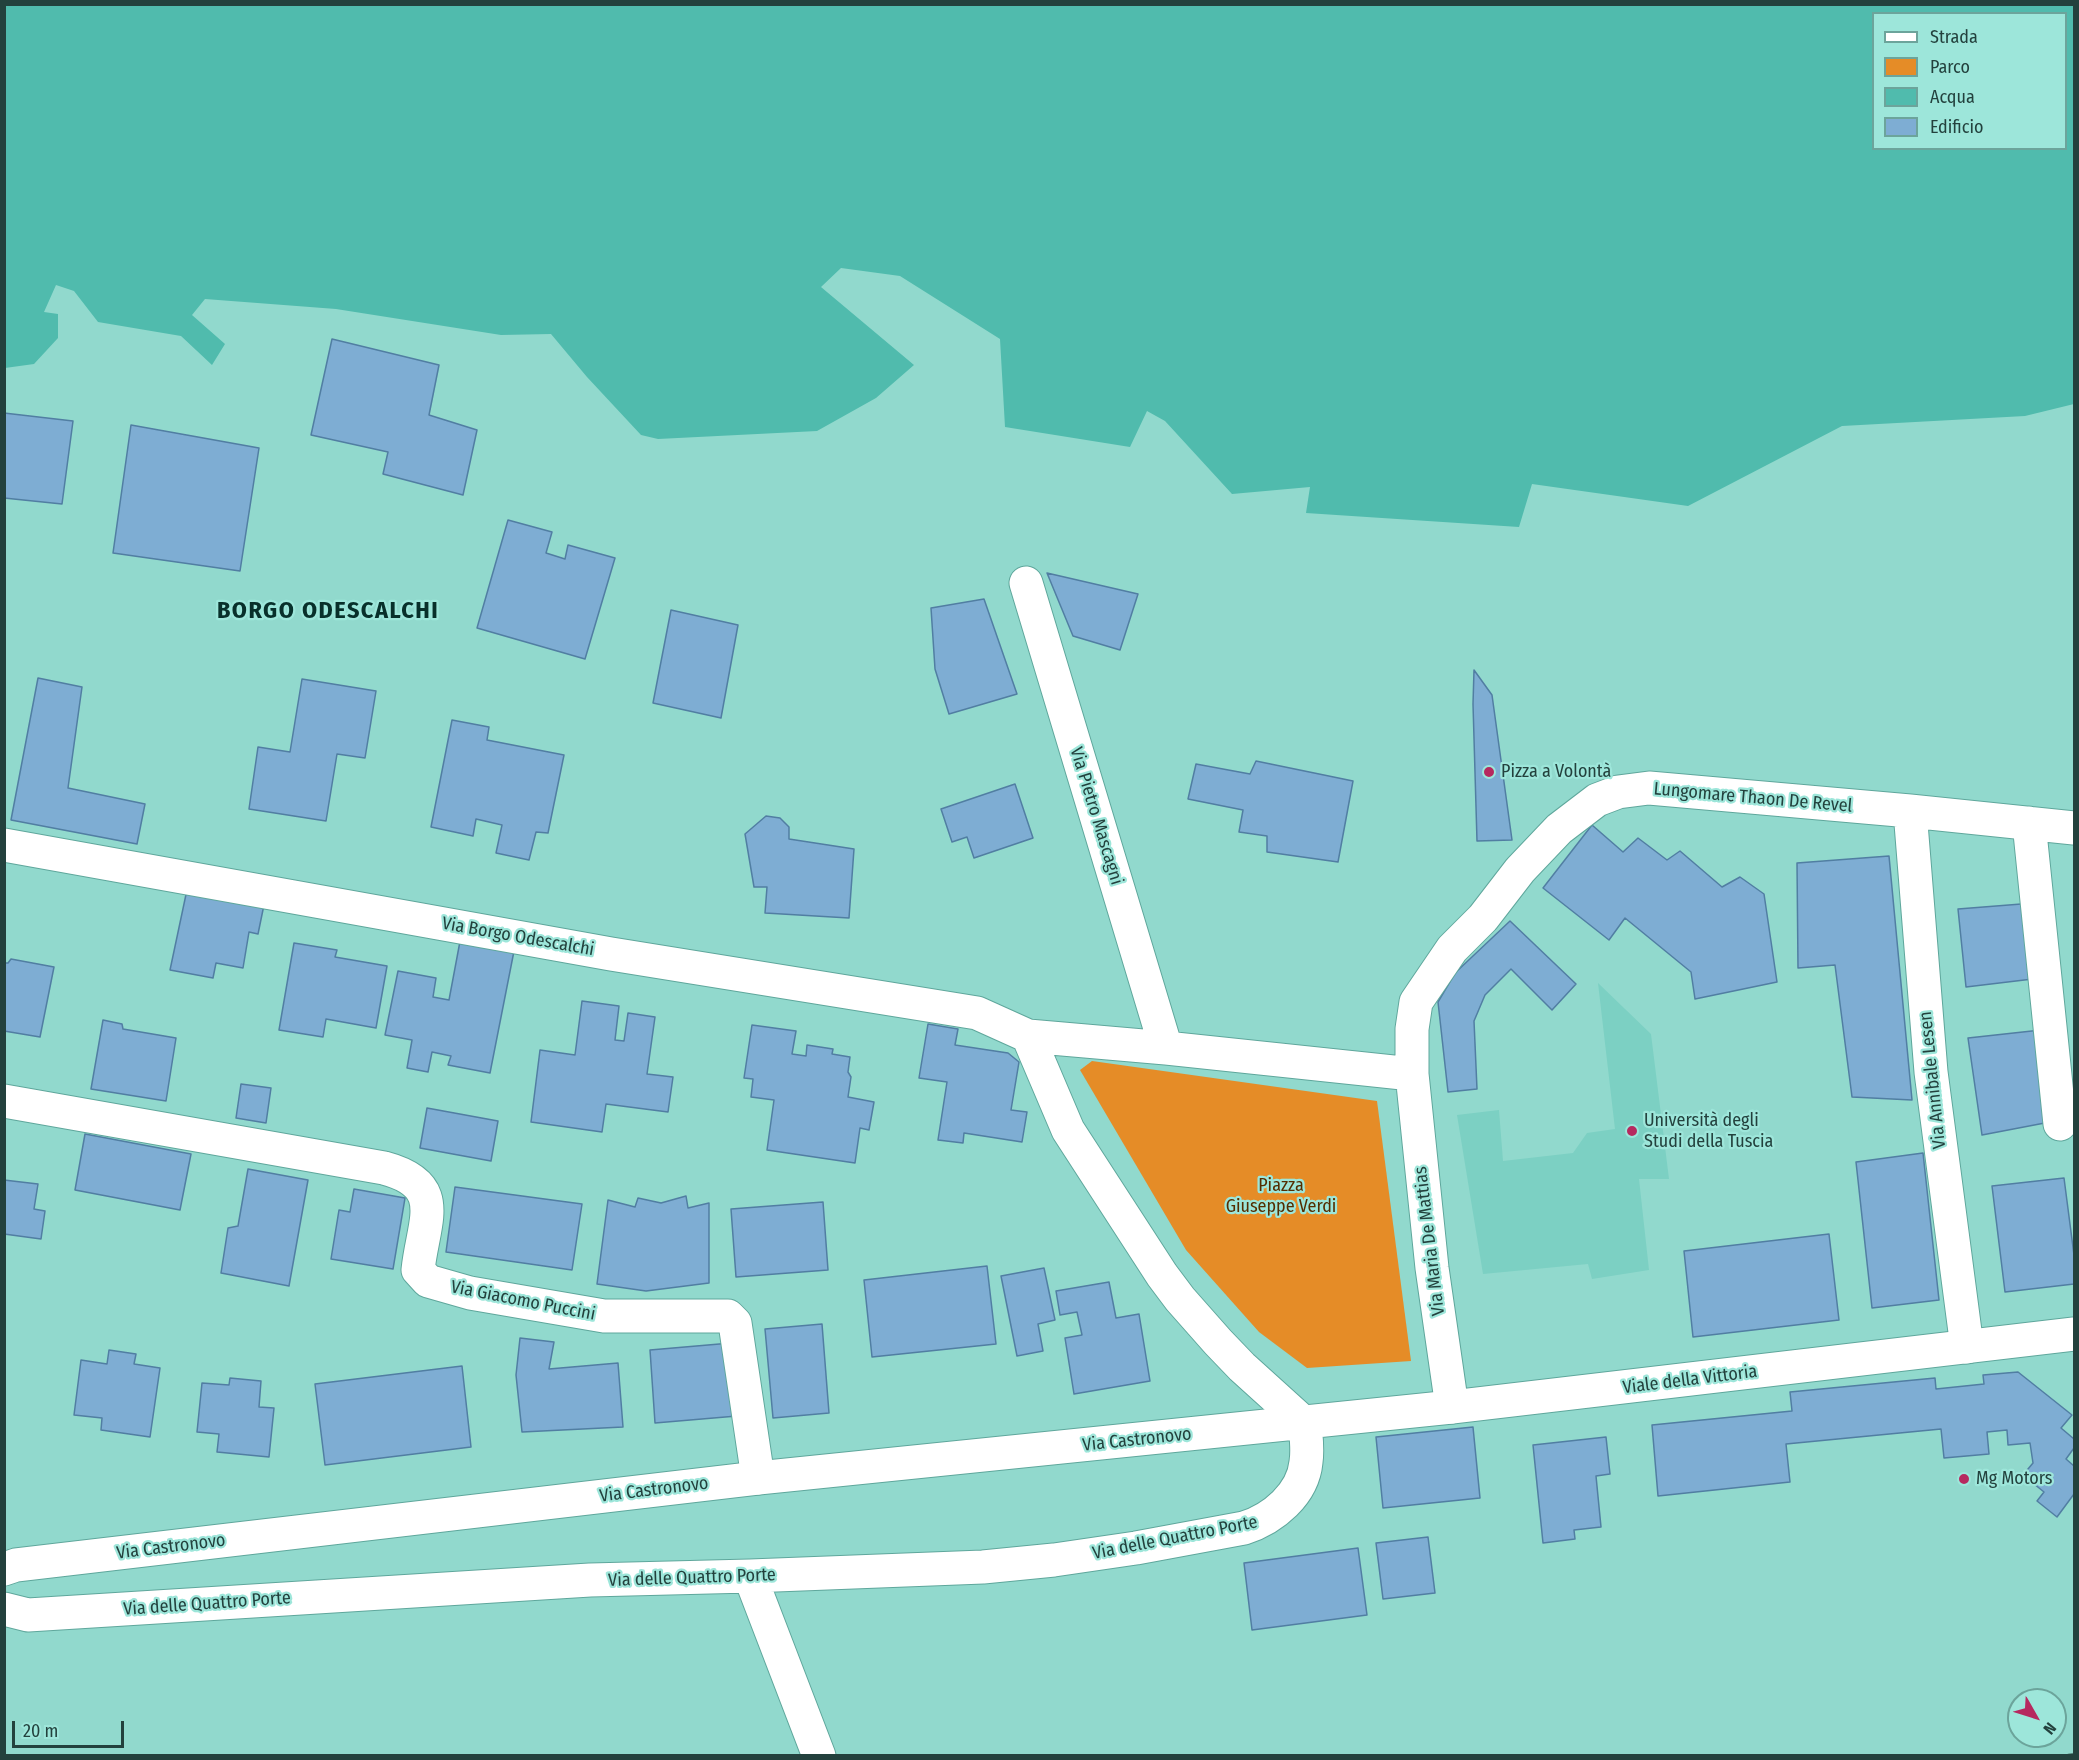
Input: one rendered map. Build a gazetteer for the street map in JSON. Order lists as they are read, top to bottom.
{
  "streets": {
    "street": [
      "Lungomare Thaon De Revel",
      "Via Pietro Mascagni",
      "Via Borgo Odescalchi",
      "Via Annibale Lesen",
      "Via Maria De Mattias",
      "Via Giacomo Puccini",
      "Viale della Vittoria",
      "Via Castronovo",
      "Via delle Quattro Porte"
    ]
  },
  "crossings": [
    ["Lungomare Thaon De Revel", "Via Annibale Lesen"],
    ["Lungomare Thaon De Revel", "Via Maria De Mattias"],
    ["Via Annibale Lesen", "Viale della Vittoria"],
    ["Via Maria De Mattias", "Viale della Vittoria"],
    ["Via Giacomo Puccini", "Via Castronovo"],
    ["Viale della Vittoria", "Via Castronovo"],
    ["Viale della Vittoria", "Via delle Quattro Porte"],
    ["Via Castronovo", "Via delle Quattro Porte"]
  ],
  "districts": ["BORGO ODESCALCHI"],
  "parks": ["Piazza Giuseppe Verdi"],
  "places": ["Pizza a Volontà", "Università degli Studi della Tuscia", "Mg Motors"],
  "legend": [
    "Strada",
    "Parco",
    "Acqua",
    "Edificio"
  ],
  "scale_bar": "20 m",
  "north": "bottom right"
}
